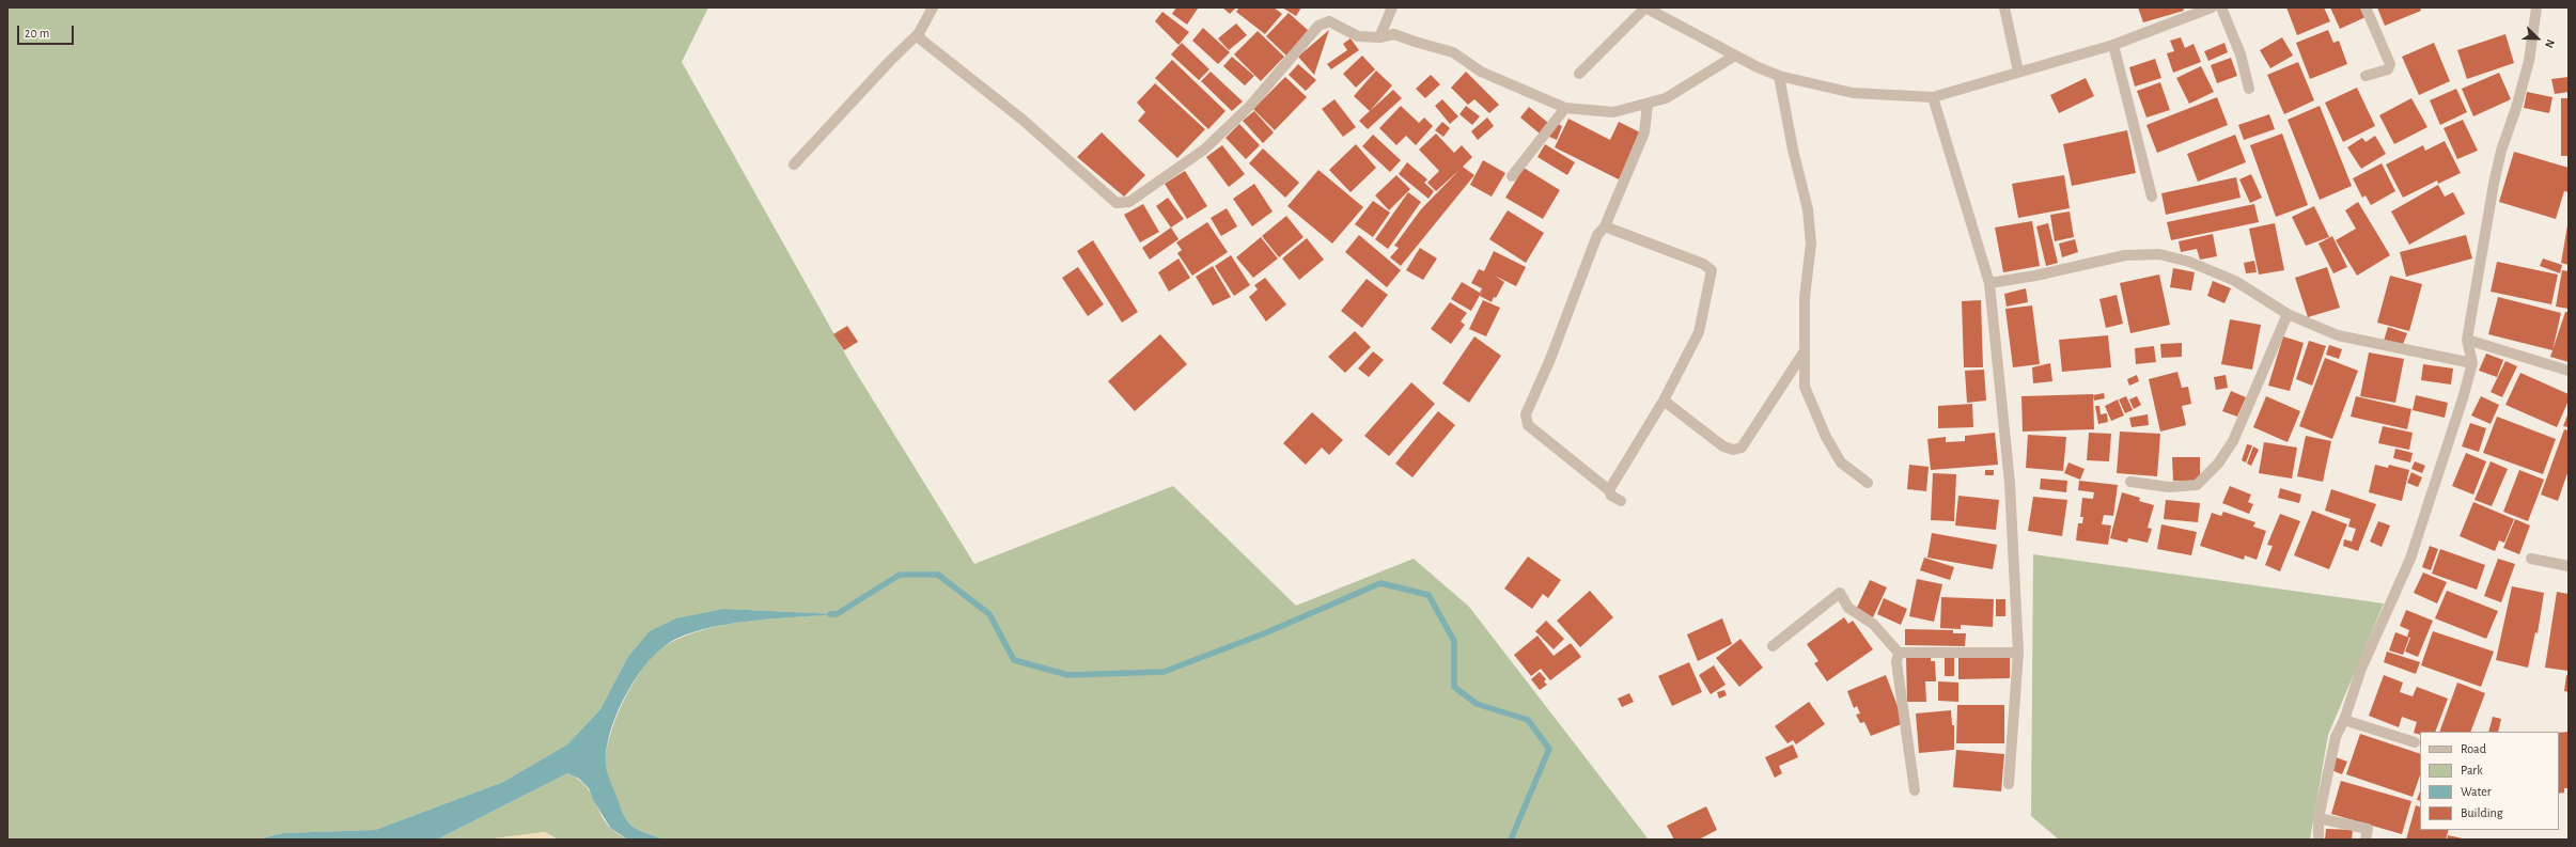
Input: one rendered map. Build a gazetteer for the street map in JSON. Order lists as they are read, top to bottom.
{
  "legend": [
    "Road",
    "Park",
    "Water",
    "Building"
  ],
  "scale_bar": "20 m",
  "north": "bottom right"
}
